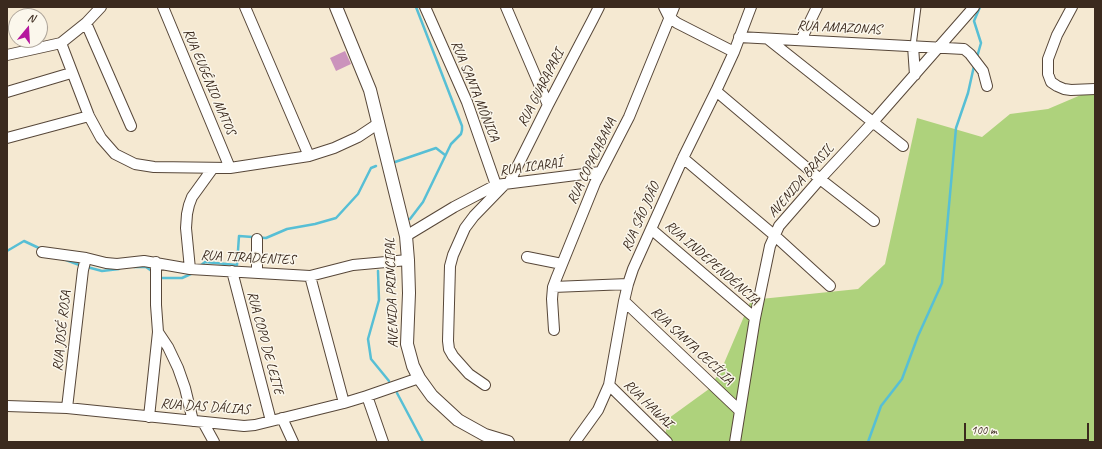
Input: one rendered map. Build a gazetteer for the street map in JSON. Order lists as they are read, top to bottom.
{
  "streets": {
    "street": [
      "RUA AMAZONAS",
      "RUA EUGÊNIO MATOS",
      "RUA GUARAPARI",
      "RUA SANTA MÔNICA",
      "RUA COPACABANA",
      "RUA ICARAÍ",
      "AVENIDA BRASIL",
      "RUA SÃO JOÃO",
      "RUA TIRADENTES",
      "RUA INDEPENDÊNCIA",
      "AVENIDA PRINCIPAL",
      "RUA JOSÉ ROSA",
      "RUA COPO DE LEITE",
      "RUA SANTA CECÍLIA",
      "RUA HAWAI",
      "RUA DAS DÁLIAS"
    ]
  },
  "crossings": [
    ["RUA AMAZONAS", "AVENIDA BRASIL"],
    ["RUA AMAZONAS", "RUA SÃO JOÃO"],
    ["RUA GUARAPARI", "RUA SANTA MÔNICA"],
    ["RUA GUARAPARI", "RUA ICARAÍ"],
    ["RUA SANTA MÔNICA", "RUA ICARAÍ"],
    ["RUA COPACABANA", "RUA ICARAÍ"],
    ["RUA ICARAÍ", "AVENIDA PRINCIPAL"],
    ["AVENIDA BRASIL", "RUA INDEPENDÊNCIA"],
    ["AVENIDA BRASIL", "RUA SANTA CECÍLIA"],
    ["RUA SÃO JOÃO", "RUA INDEPENDÊNCIA"],
    ["RUA SÃO JOÃO", "RUA SANTA CECÍLIA"],
    ["RUA SÃO JOÃO", "RUA HAWAI"],
    ["RUA TIRADENTES", "AVENIDA PRINCIPAL"],
    ["RUA TIRADENTES", "RUA JOSÉ ROSA"],
    ["RUA TIRADENTES", "RUA COPO DE LEITE"],
    ["AVENIDA PRINCIPAL", "RUA DAS DÁLIAS"],
    ["RUA JOSÉ ROSA", "RUA DAS DÁLIAS"],
    ["RUA COPO DE LEITE", "RUA DAS DÁLIAS"]
  ],
  "scale_bar": "100 m",
  "north": "top"
}
